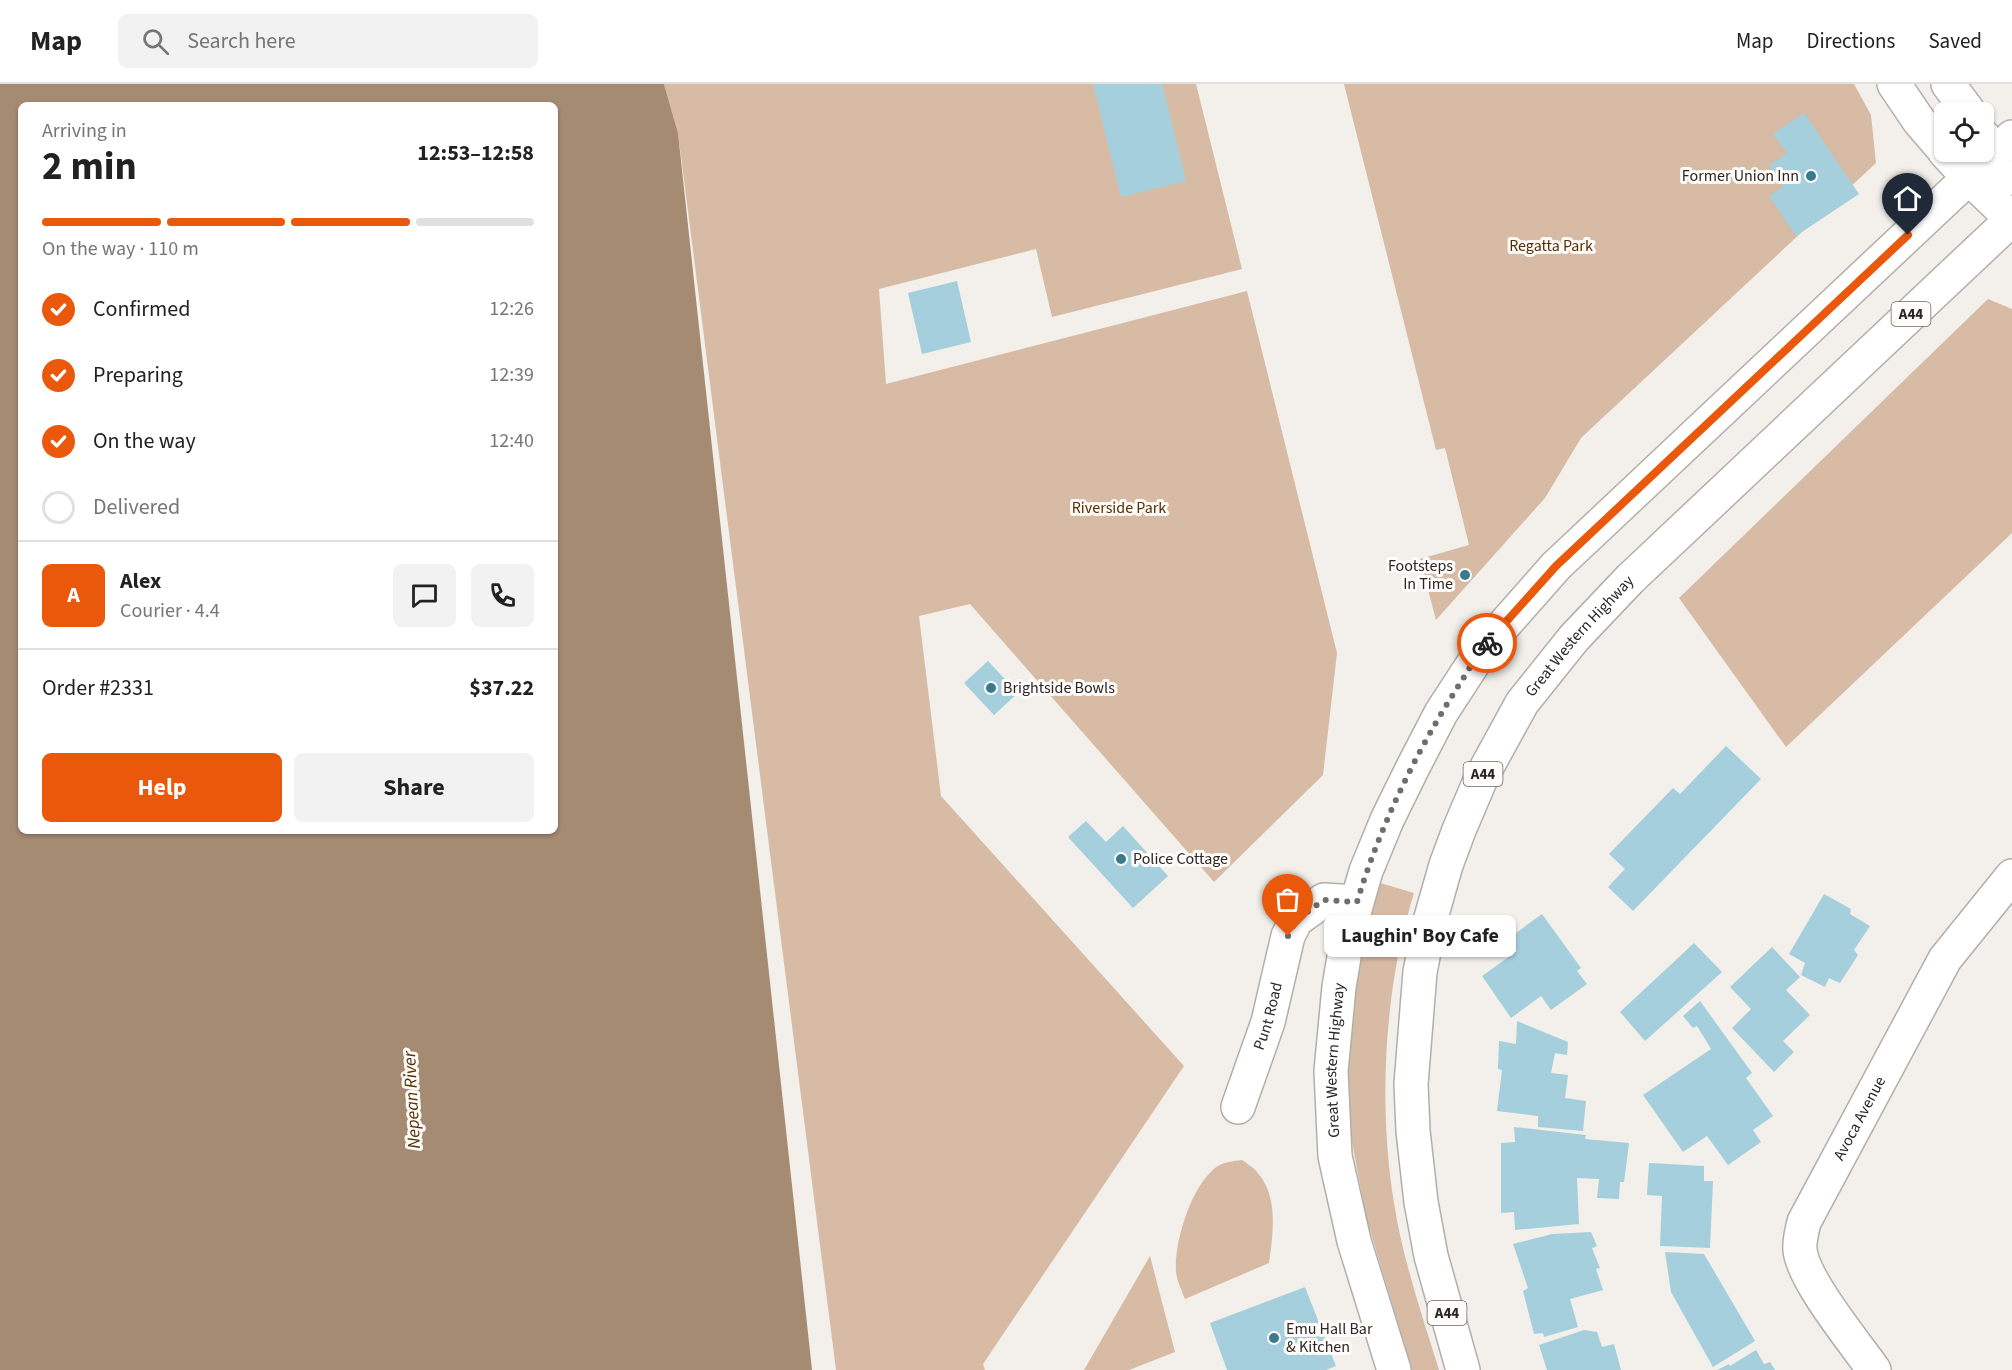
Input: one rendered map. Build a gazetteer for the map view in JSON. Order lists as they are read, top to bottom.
{
  "streets": {
    "main road": [
      "A44",
      "Great Western Highway",
      "Punt Road",
      "Avoca Avenue"
    ]
  },
  "crossings": [
    ["Great Western Highway", "Punt Road"]
  ],
  "water": ["Nepean River"],
  "parks": ["Regatta Park", "Riverside Park"],
  "places": [
    "Former Union Inn",
    "Footsteps In Time",
    "Brightside Bowls",
    "Police Cottage",
    "Laughin' Boy Cafe",
    "Emu Hall Bar & Kitchen"
  ],
  "page": {
    "header": "Map",
    "search": "Search here",
    "nav": ["Map", "Directions", "Saved"],
    "heading": ["2 min", "Arriving in", "12:53–12:58"],
    "panel": [
      "Alex",
      "Courier · 4.4",
      "Order #2331",
      "$37.22"
    ],
    "bar": "On the way · 110 m",
    "list": [
      ["Confirmed", "12:26"],
      ["Preparing", "12:39"],
      ["On the way", "12:40"],
      "Delivered"
    ],
    "round": "A",
    "buttons": ["Help", "Share"],
    "bubble": "Laughin' Boy Cafe"
  }
}
